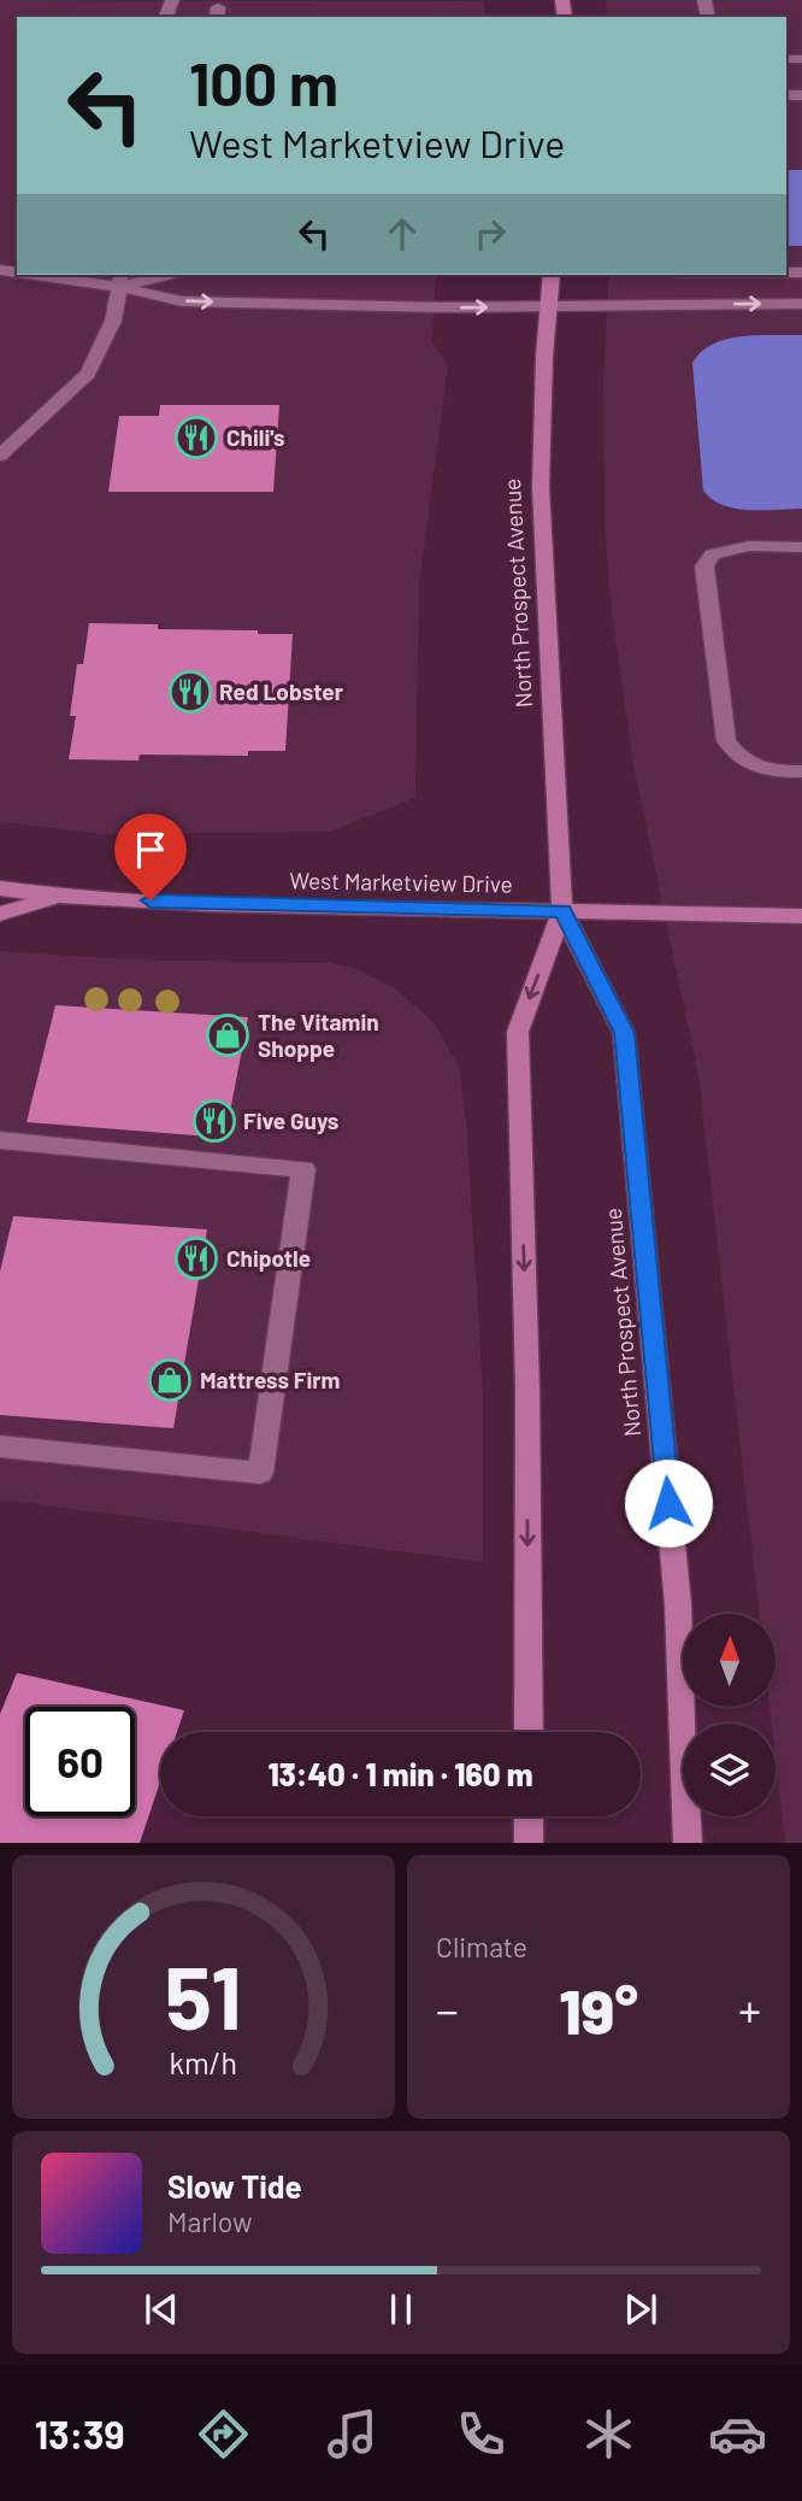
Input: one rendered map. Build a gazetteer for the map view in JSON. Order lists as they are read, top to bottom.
{
  "streets": {
    "main road": ["North Prospect Avenue", "West Marketview Drive"]
  },
  "crossings": [
    ["North Prospect Avenue", "West Marketview Drive"]
  ],
  "places": {
    "restaurant": [
      "Chili's",
      "Red Lobster",
      "Five Guys",
      "Chipotle"
    ],
    "shop": ["The Vitamin Shoppe", "Mattress Firm"]
  },
  "north": "top",
  "page": {
    "turn": ["100 m", "West Marketview Drive"],
    "limit": "60",
    "trip": "13:40 · 1 min · 160 m",
    "tile": "Climate",
    "heat": ["−", "19°", "+"],
    "song": ["Slow Tide", "Marlow"],
    "tabs": "13:39",
    "gauge": ["51", "km/h"]
  }
}
